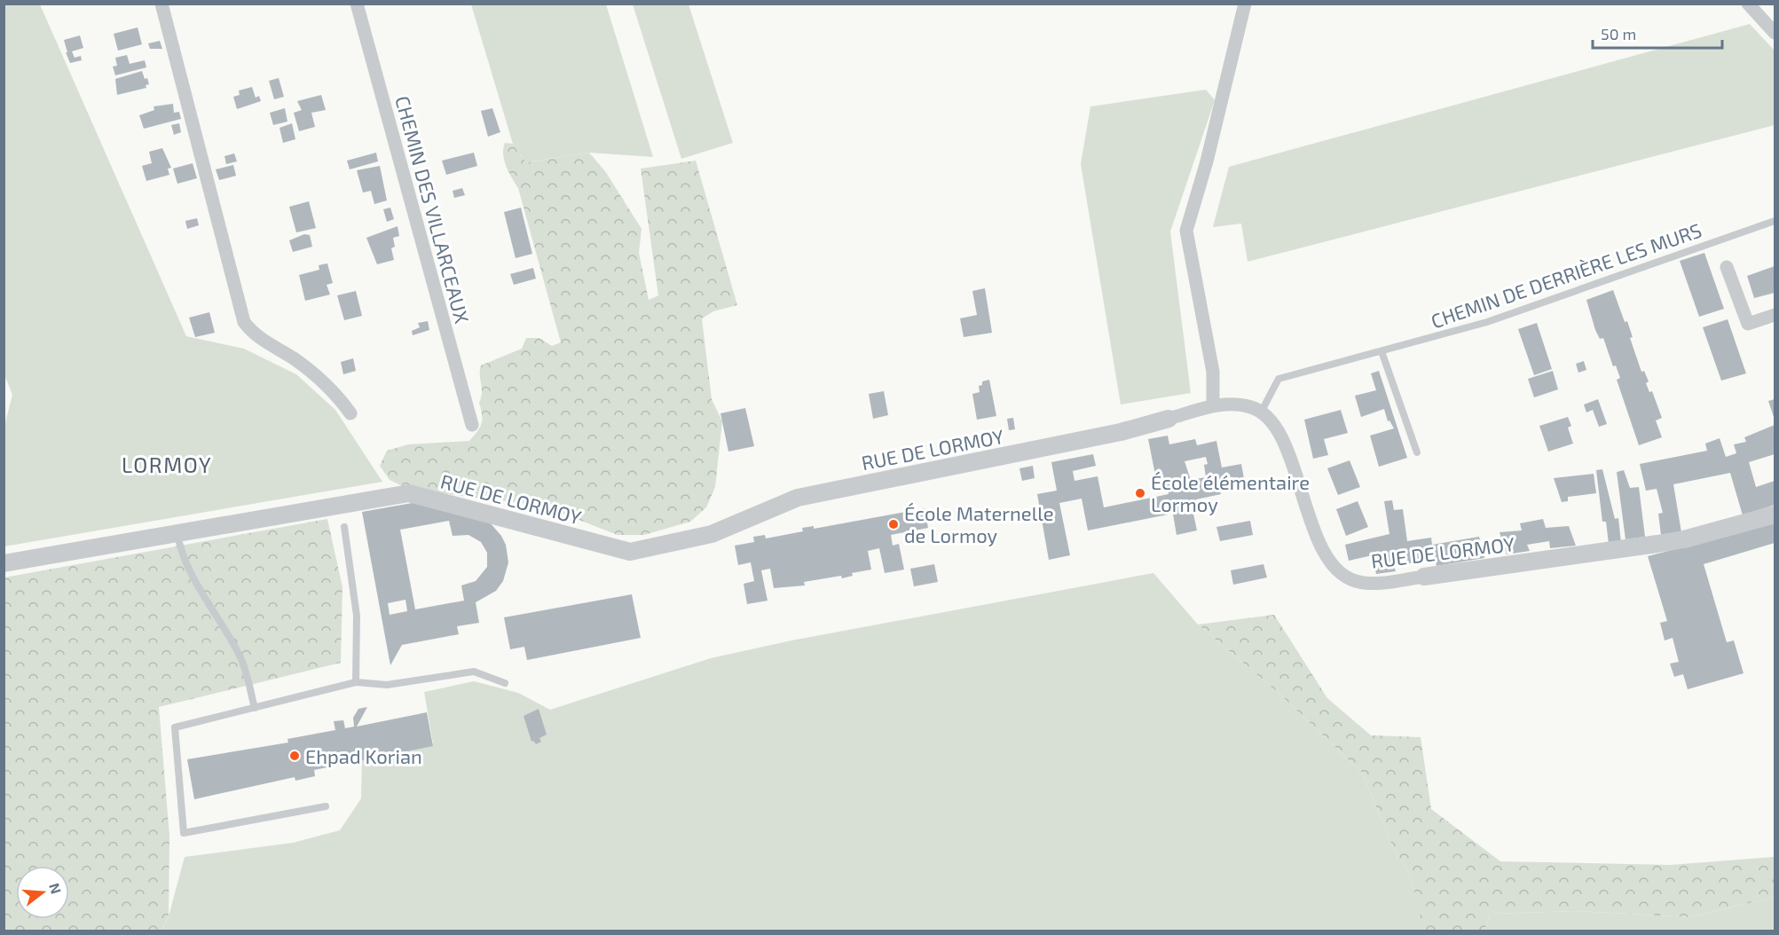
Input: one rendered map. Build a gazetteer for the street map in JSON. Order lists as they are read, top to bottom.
{
  "streets": {
    "street": ["CHEMIN DES VILLARCEAUX", "RUE DE LORMOY"],
    "lane": ["CHEMIN DE DERRIÈRE LES MURS"]
  },
  "crossings": [
    ["CHEMIN DE DERRIÈRE LES MURS", "RUE DE LORMOY"]
  ],
  "districts": ["LORMOY"],
  "places": ["École élémentaire Lormoy", "École Maternelle de Lormoy", "Ehpad Korian"],
  "scale_bar": "50 m",
  "north": "right"
}
